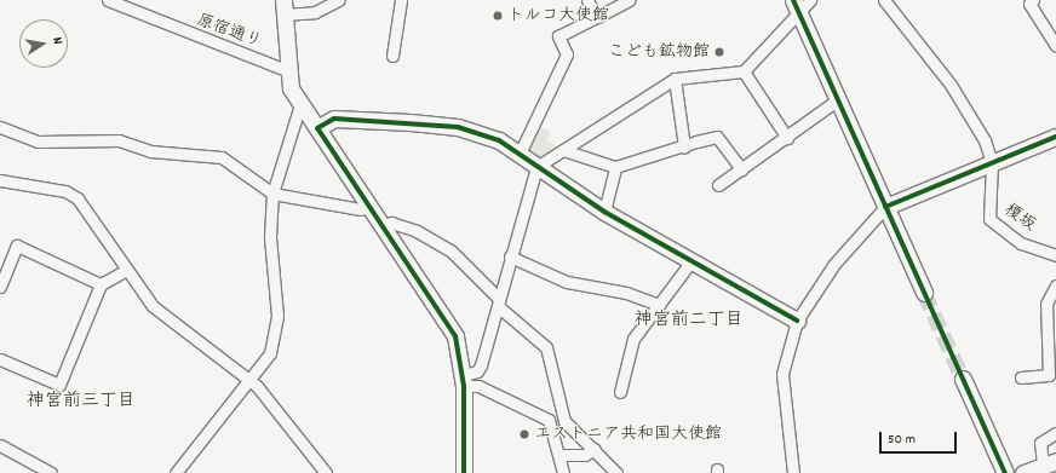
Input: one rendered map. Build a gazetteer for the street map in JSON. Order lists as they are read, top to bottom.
{
  "streets": {
    "street": ["原宿通り", "榎坂"]
  },
  "districts": ["神宮前二丁目", "神宮前三丁目"],
  "places": ["トルコ大使館", "こども鉱物館", "エストニア共和国大使館"],
  "scale_bar": "50 m",
  "north": "right"
}
